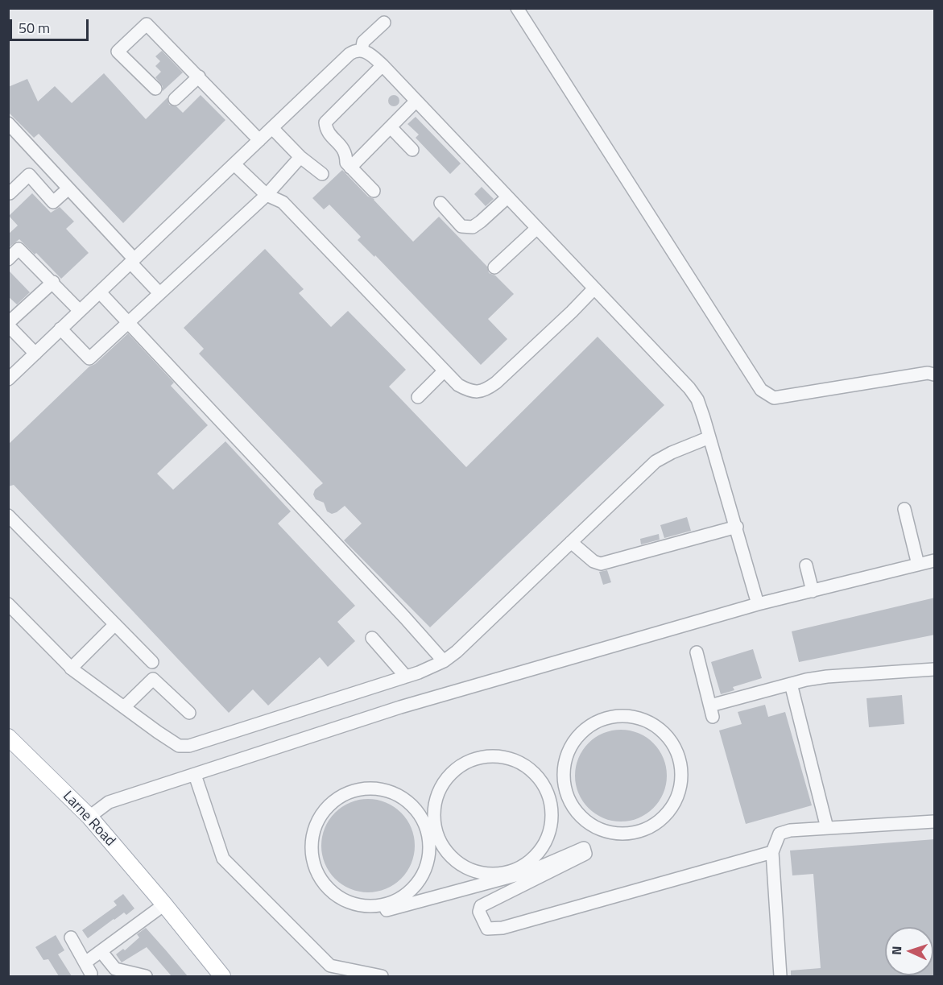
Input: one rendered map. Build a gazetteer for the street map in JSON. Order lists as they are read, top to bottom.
{
  "streets": {
    "main road": ["Larne Road"]
  },
  "scale_bar": "50 m",
  "north": "left"
}
